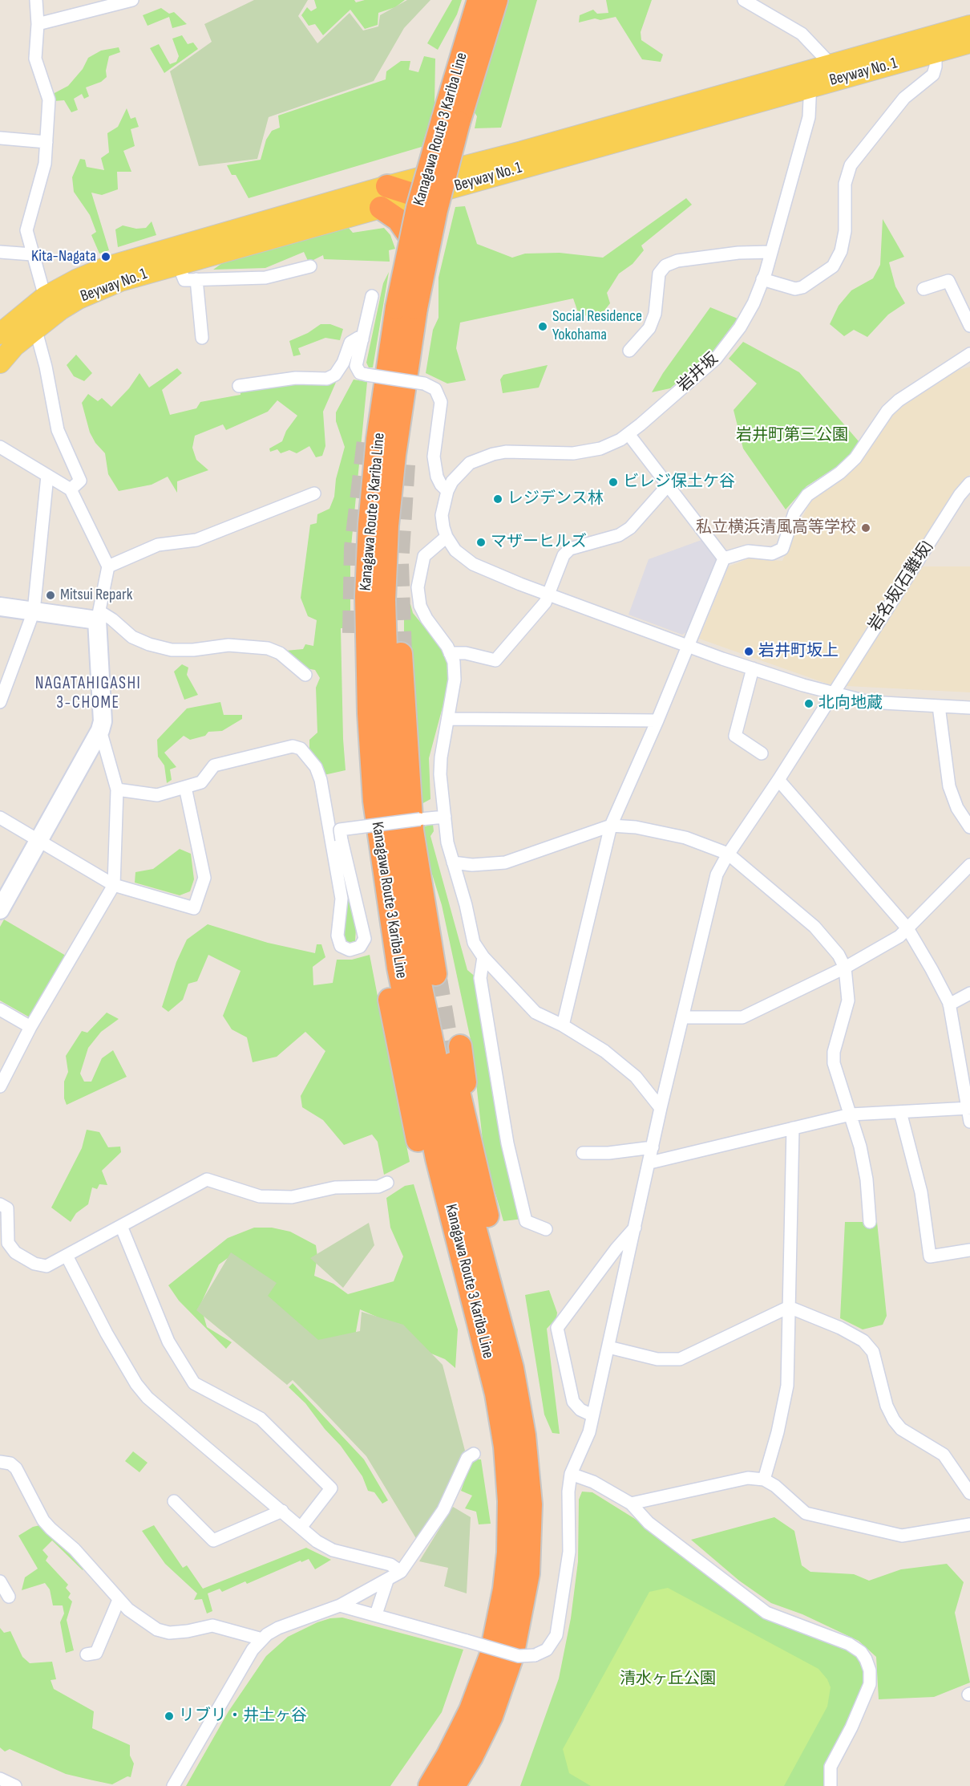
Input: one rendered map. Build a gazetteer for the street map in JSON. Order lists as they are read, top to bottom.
{
  "streets": {
    "highway": ["Kanagawa Route 3 Kariba Line"],
    "main road": ["Beyway No. 1"],
    "street": ["岩井坂", "岩名坂(石難坂)"]
  },
  "crossings": [
    ["Beyway No. 1", "岩井坂"]
  ],
  "districts": ["NAGATAHIGASHI 3-CHOME"],
  "parks": ["岩井町第三公園", "清水ヶ丘公園"],
  "places": [
    "Kita-Nagata",
    "Social Residence Yokohama",
    "ビレジ保土ケ谷",
    "レジデンス林",
    "私立横浜清風高等学校",
    "マザーヒルズ",
    "Mitsui Repark",
    "岩井町坂上",
    "北向地蔵",
    "リブリ・井土ヶ谷"
  ]
}
